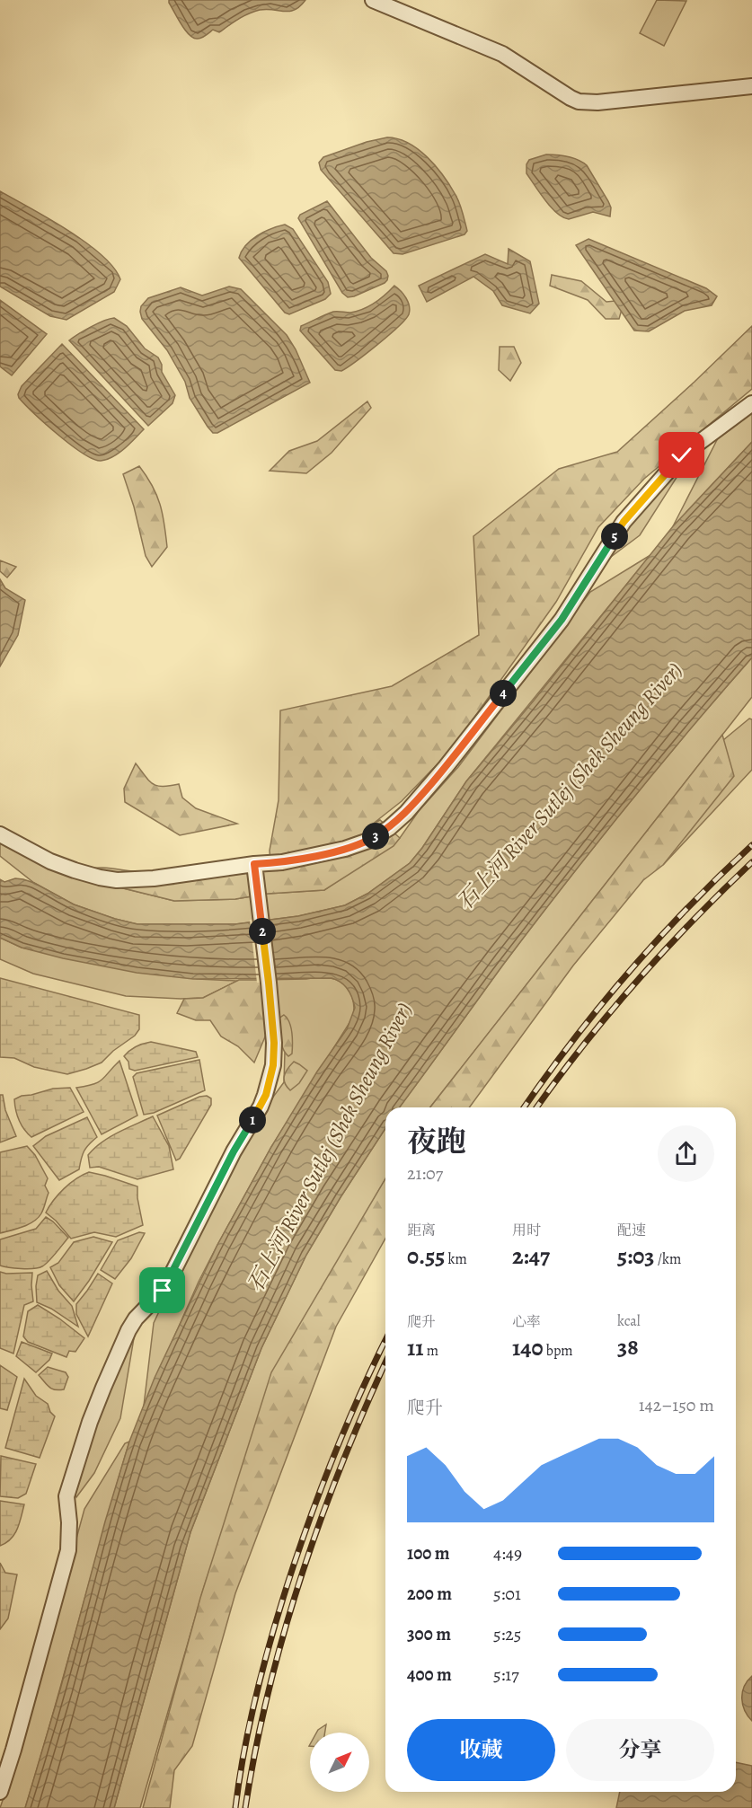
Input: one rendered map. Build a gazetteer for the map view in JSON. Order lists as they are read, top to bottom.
{
  "water": ["石上河 River Sutlej (Shek Sheung River)"],
  "north": "top right",
  "page": {
    "pins": [
      "5",
      "4",
      "3",
      "2",
      "1"
    ],
    "heading": ["夜跑", "21:07"],
    "stats": [
      ["距离", "0.55 km"],
      ["用时", "2:47"],
      ["配速", "5:03 /km"],
      ["爬升", "11 m"],
      ["心率", "140 bpm"],
      ["kcal", "38"]
    ],
    "chart": ["爬升", "142–150 m"],
    "list": [
      {
        "name": "100 m",
        "note": "4:49"
      },
      {
        "name": "200 m",
        "note": "5:01"
      },
      {
        "name": "300 m",
        "note": "5:25"
      },
      {
        "name": "400 m",
        "note": "5:17"
      }
    ],
    "buttons": ["收藏", "分享"]
  }
}
